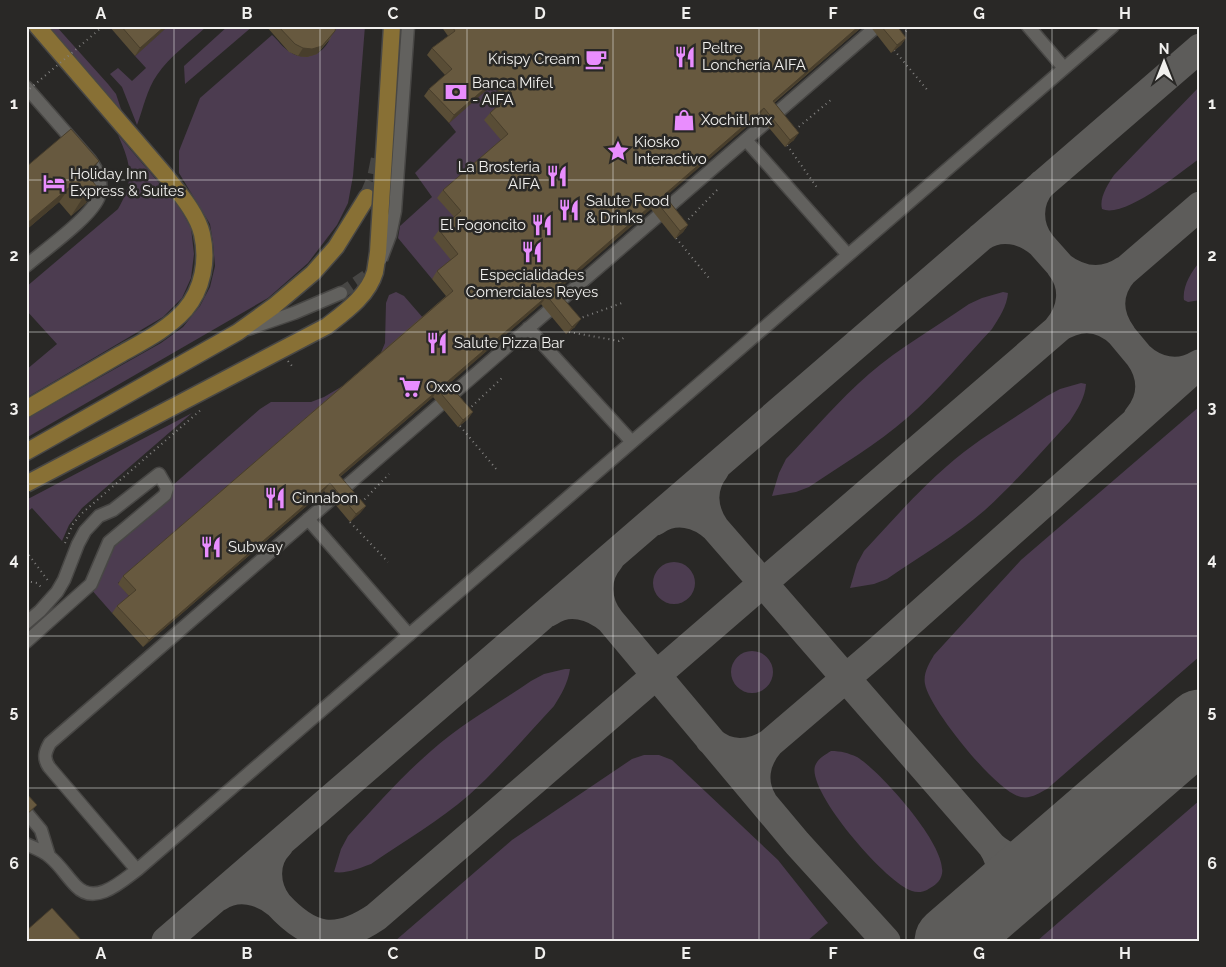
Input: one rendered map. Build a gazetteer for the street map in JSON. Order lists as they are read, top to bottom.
{
  "places": {
    "restaurant": [
      "Peltre Lonchería AIFA",
      "La Brosteria AIFA",
      "Salute Food & Drinks",
      "El Fogoncito",
      "Especialidades Comerciales Reyes",
      "Salute Pizza Bar",
      "Cinnabon",
      "Subway"
    ],
    "cafe": ["Krispy Cream"],
    "bank": ["Banca Mifel - AIFA"],
    "shop": ["Xochitl.mx"],
    "place": ["Kiosko Interactivo"],
    "hotel": ["Holiday Inn Express & Suites"],
    "supermarket": ["Oxxo"]
  },
  "north": "top",
  "grid": {
    "columns": [
      "A",
      "B",
      "C",
      "D",
      "E",
      "F",
      "G",
      "H"
    ],
    "rows": [
      "1",
      "2",
      "3",
      "4",
      "5",
      "6"
    ]
  }
}
